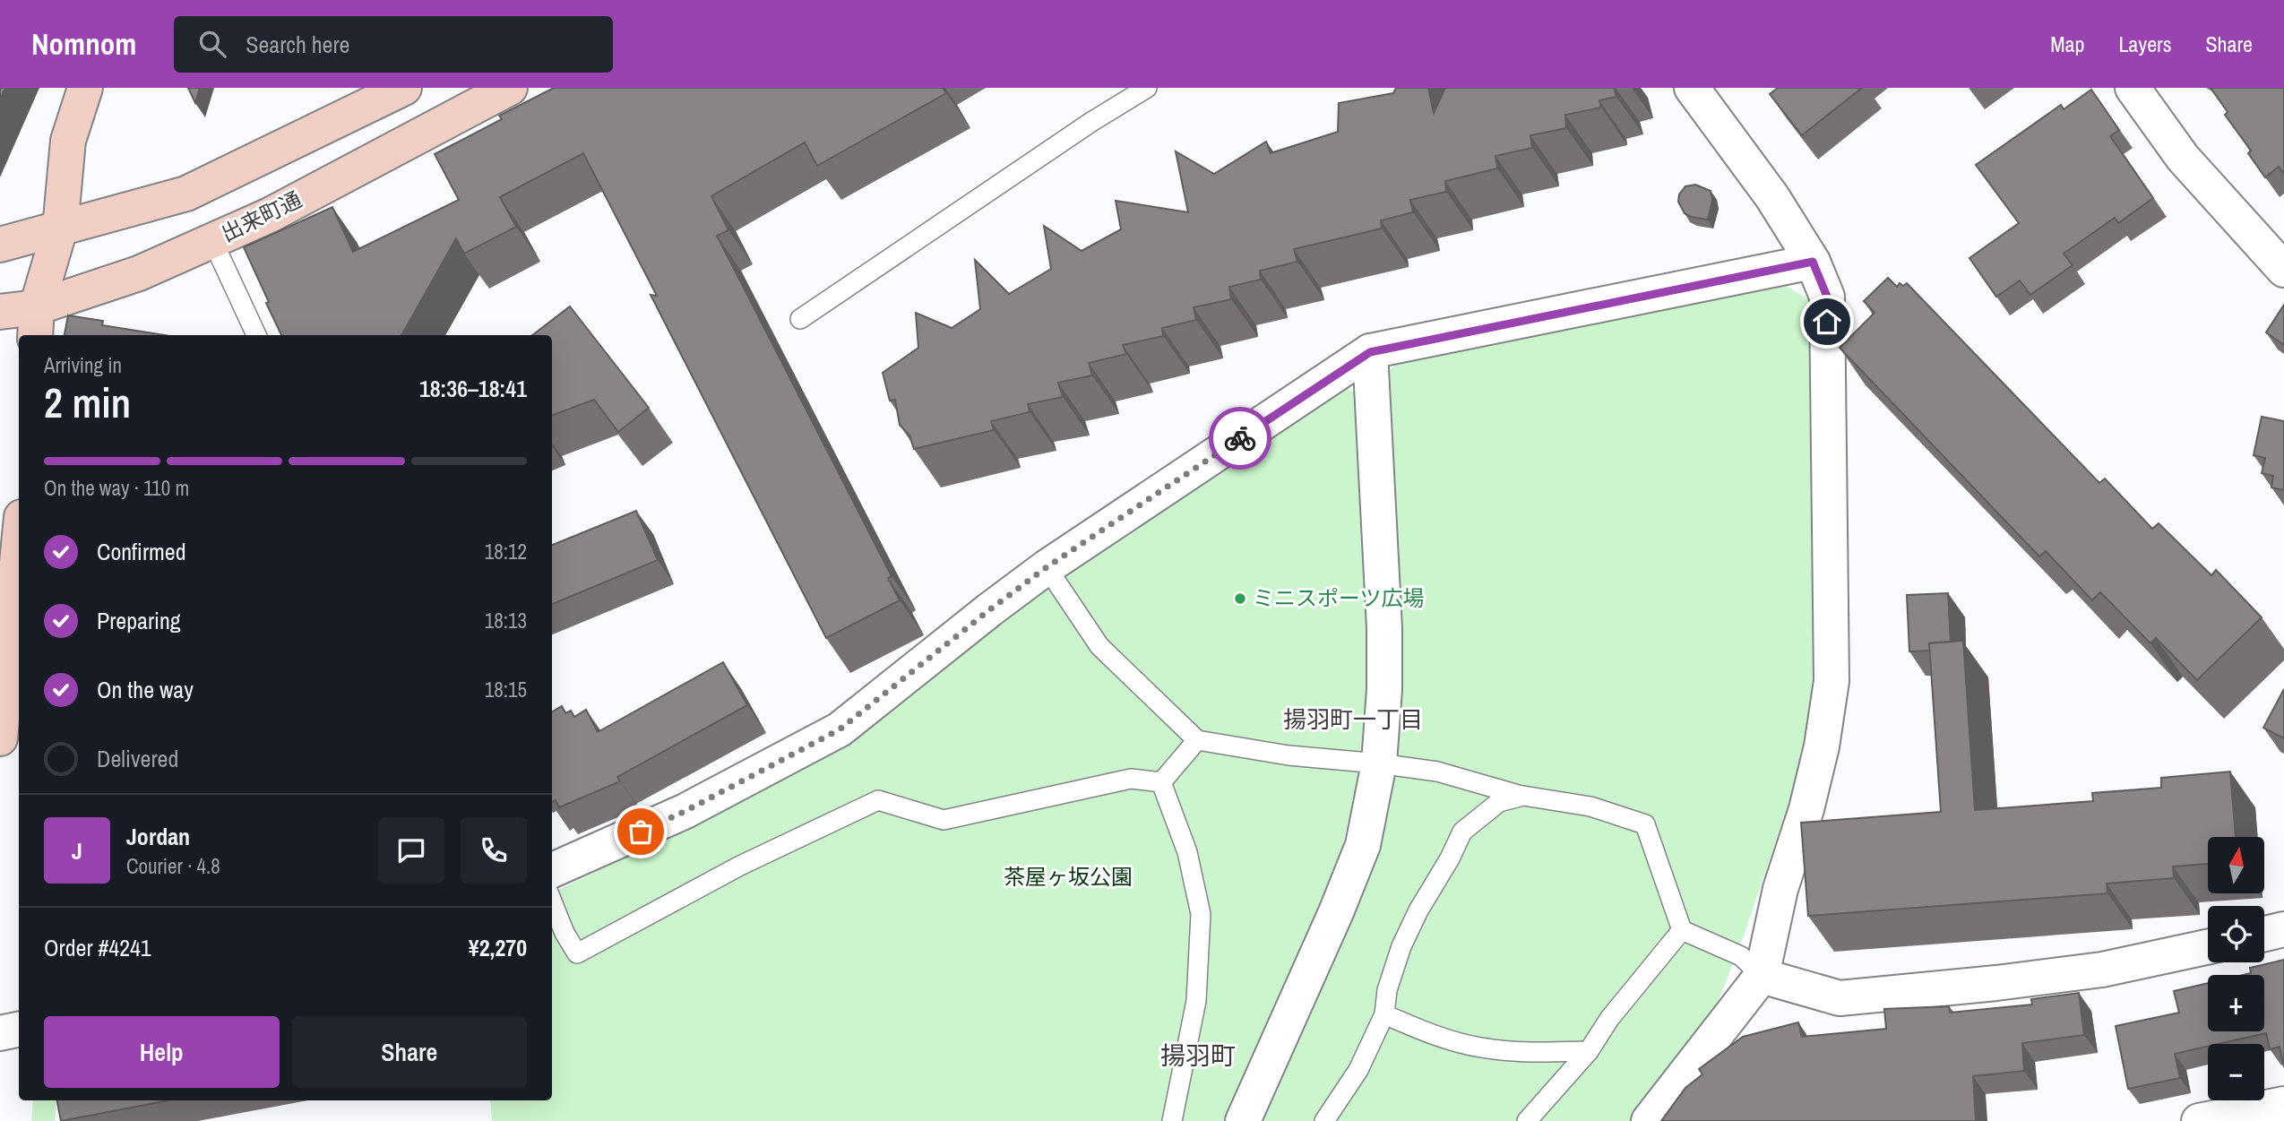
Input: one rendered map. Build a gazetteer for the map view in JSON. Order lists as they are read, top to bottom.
{
  "streets": {
    "main road": ["出来町通"]
  },
  "districts": ["揚羽町一丁目", "揚羽町"],
  "parks": ["茶屋ヶ坂公園"],
  "places": ["ミニスポーツ広場"],
  "north": "top",
  "page": {
    "header": "Nomnom",
    "search": "Search here",
    "nav": ["Map", "Layers", "Share"],
    "heading": ["2 min", "Arriving in", "18:36–18:41"],
    "panel": [
      "Jordan",
      "Courier · 4.8",
      "Order #4241",
      "¥2,270"
    ],
    "bar": "On the way · 110 m",
    "list": [
      ["Confirmed", "18:12"],
      ["Preparing", "18:13"],
      ["On the way", "18:15"],
      "Delivered"
    ],
    "round": "J",
    "map_buttons": ["+", "−"],
    "buttons": ["Help", "Share"]
  }
}
